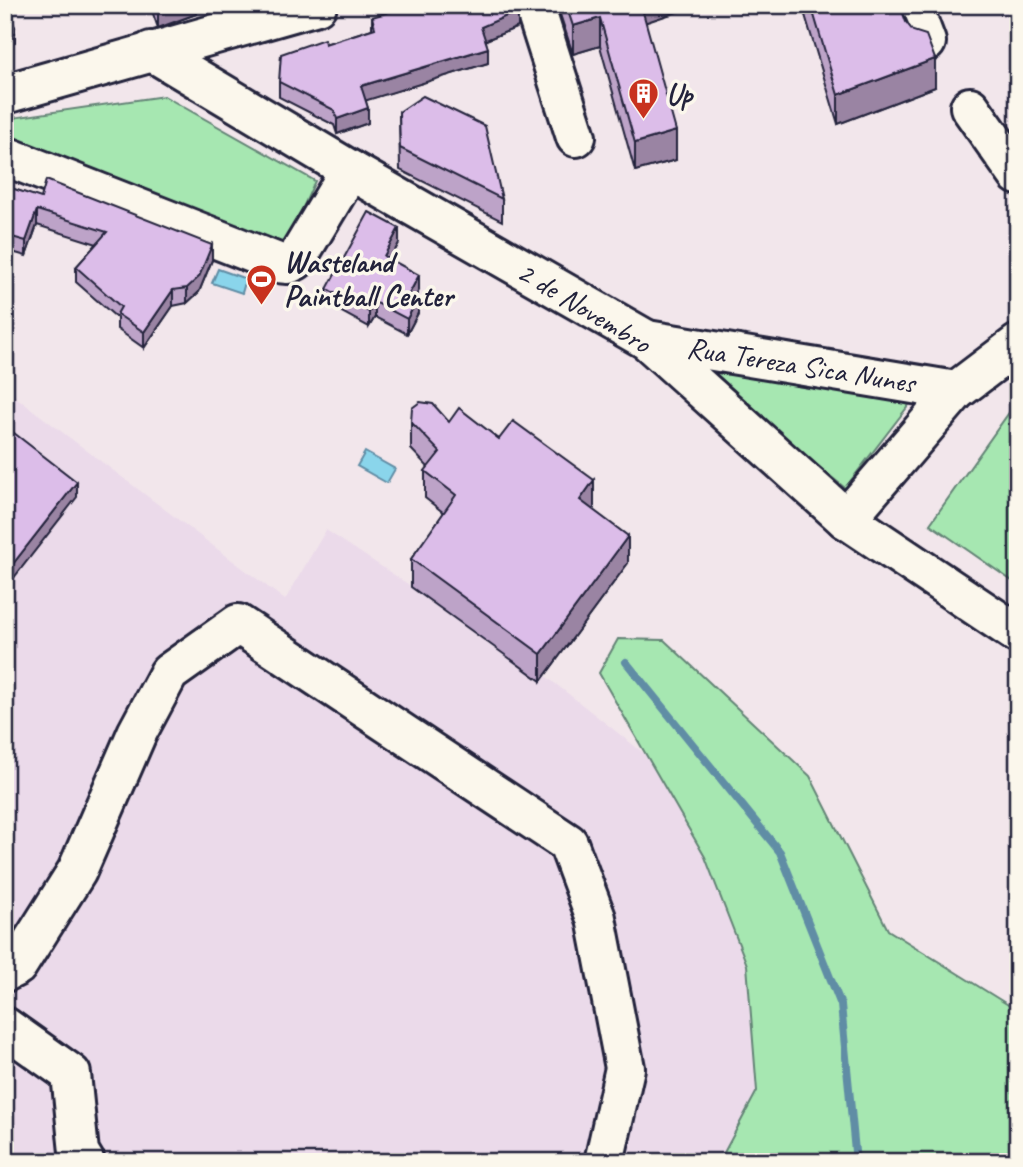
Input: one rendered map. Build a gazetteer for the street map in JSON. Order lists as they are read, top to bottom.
{
  "streets": {
    "street": ["2 de Novembro", "Rua Tereza Sica Nunes"]
  },
  "crossings": [
    ["2 de Novembro", "Rua Tereza Sica Nunes"]
  ],
  "places": {
    "building": ["Up"],
    "sports": ["Wasteland Paintball Center"]
  }
}
